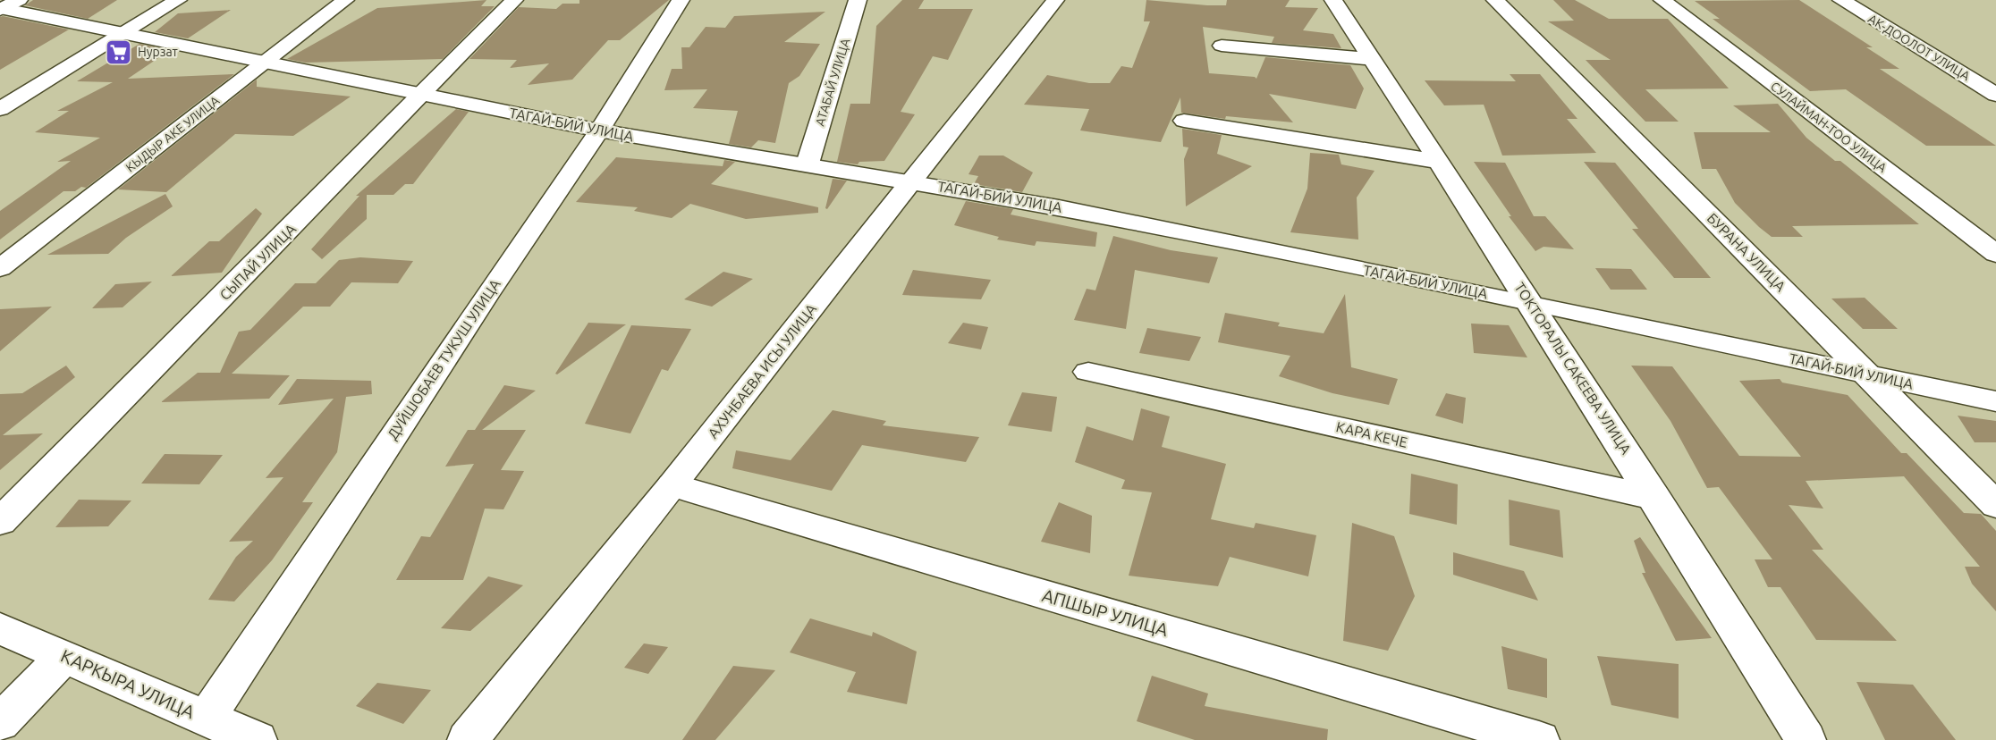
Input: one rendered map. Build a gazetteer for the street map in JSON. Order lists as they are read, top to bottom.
{
  "streets": {
    "street": [
      "АК-ДООЛОТ УЛИЦА",
      "АТАБАЙ УЛИЦА",
      "ТАГАЙ-БИЙ УЛИЦА",
      "СУЛАЙМАН-ТОО УЛИЦА",
      "КЫДЫР АКЕ УЛИЦА",
      "БУРАНА УЛИЦА",
      "СЫПАЙ УЛИЦА",
      "ДУЙШОБАЕВ ТУКУШ УЛИЦА",
      "ТОКТОРАЛЫ САКЕЕВА УЛИЦА",
      "АХУНБАЕВА ИСЫ УЛИЦА",
      "КАРА КЕЧЕ",
      "АПШЫР УЛИЦА",
      "КАРКЫРА УЛИЦА"
    ]
  },
  "crossings": [
    ["АТАБАЙ УЛИЦА", "ТАГАЙ-БИЙ УЛИЦА"],
    ["ТАГАЙ-БИЙ УЛИЦА", "КЫДЫР АКЕ УЛИЦА"],
    ["ТАГАЙ-БИЙ УЛИЦА", "БУРАНА УЛИЦА"],
    ["ТАГАЙ-БИЙ УЛИЦА", "СЫПАЙ УЛИЦА"],
    ["ТАГАЙ-БИЙ УЛИЦА", "ДУЙШОБАЕВ ТУКУШ УЛИЦА"],
    ["ТАГАЙ-БИЙ УЛИЦА", "ТОКТОРАЛЫ САКЕЕВА УЛИЦА"],
    ["ТАГАЙ-БИЙ УЛИЦА", "АХУНБАЕВА ИСЫ УЛИЦА"],
    ["ДУЙШОБАЕВ ТУКУШ УЛИЦА", "КАРКЫРА УЛИЦА"],
    ["ТОКТОРАЛЫ САКЕЕВА УЛИЦА", "КАРА КЕЧЕ"],
    ["АХУНБАЕВА ИСЫ УЛИЦА", "АПШЫР УЛИЦА"]
  ],
  "places": {
    "supermarket": ["Нурзат"]
  }
}
